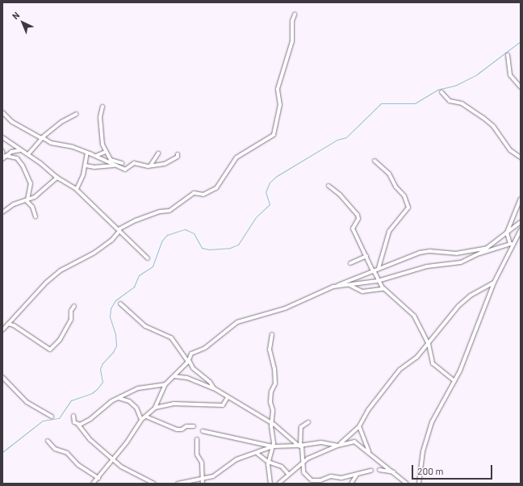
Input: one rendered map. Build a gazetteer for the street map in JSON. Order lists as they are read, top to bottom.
{
  "scale_bar": "200 m",
  "north": "top left"
}
